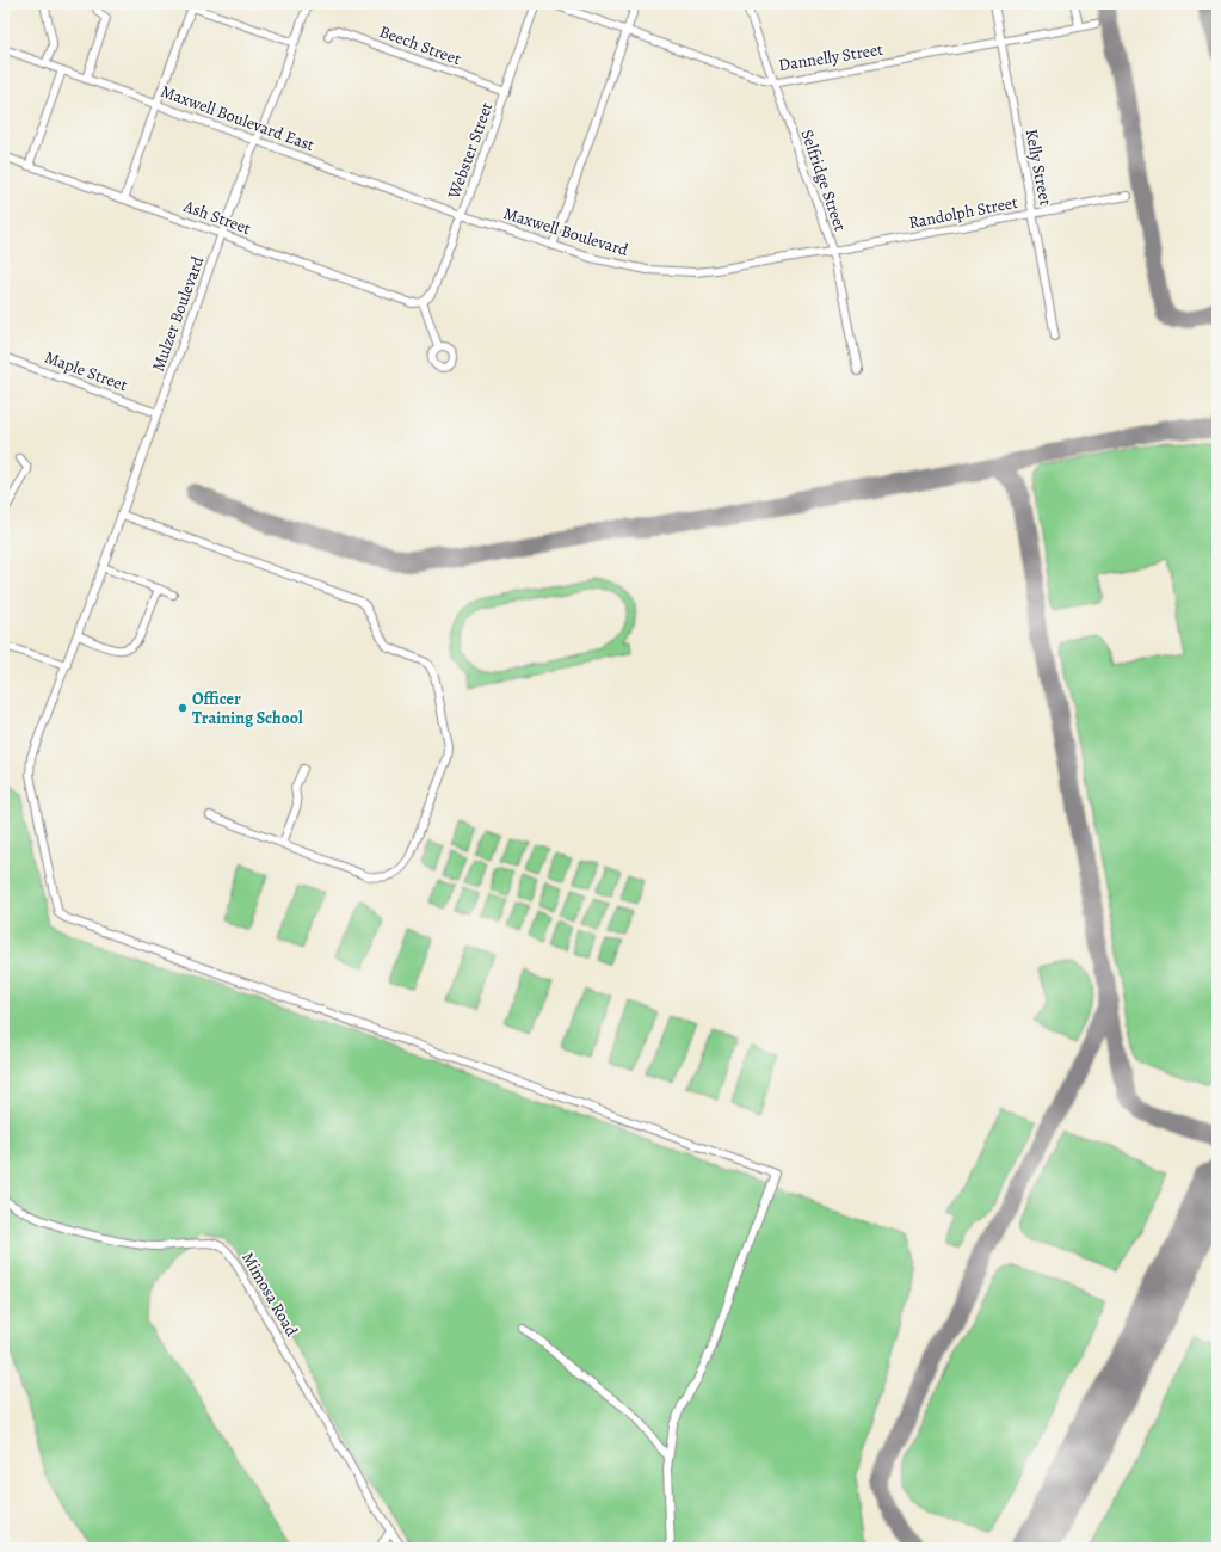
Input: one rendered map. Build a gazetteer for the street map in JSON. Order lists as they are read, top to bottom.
{
  "streets": {
    "street": [
      "Beech Street",
      "Dannelly Street",
      "Maxwell Boulevard East",
      "Webster Street",
      "Kelly Street",
      "Selfridge Street",
      "Randolph Street",
      "Ash Street",
      "Maxwell Boulevard",
      "Mulzer Boulevard",
      "Maple Street",
      "Mimosa Road"
    ]
  },
  "crossings": [
    ["Beech Street", "Webster Street"],
    ["Dannelly Street", "Kelly Street"],
    ["Dannelly Street", "Selfridge Street"],
    ["Maxwell Boulevard East", "Webster Street"],
    ["Maxwell Boulevard East", "Maxwell Boulevard"],
    ["Maxwell Boulevard East", "Mulzer Boulevard"],
    ["Webster Street", "Ash Street"],
    ["Webster Street", "Maxwell Boulevard"],
    ["Kelly Street", "Randolph Street"],
    ["Selfridge Street", "Randolph Street"],
    ["Selfridge Street", "Maxwell Boulevard"],
    ["Randolph Street", "Maxwell Boulevard"],
    ["Ash Street", "Mulzer Boulevard"],
    ["Mulzer Boulevard", "Maple Street"]
  ],
  "places": ["Officer Training School"]
}
